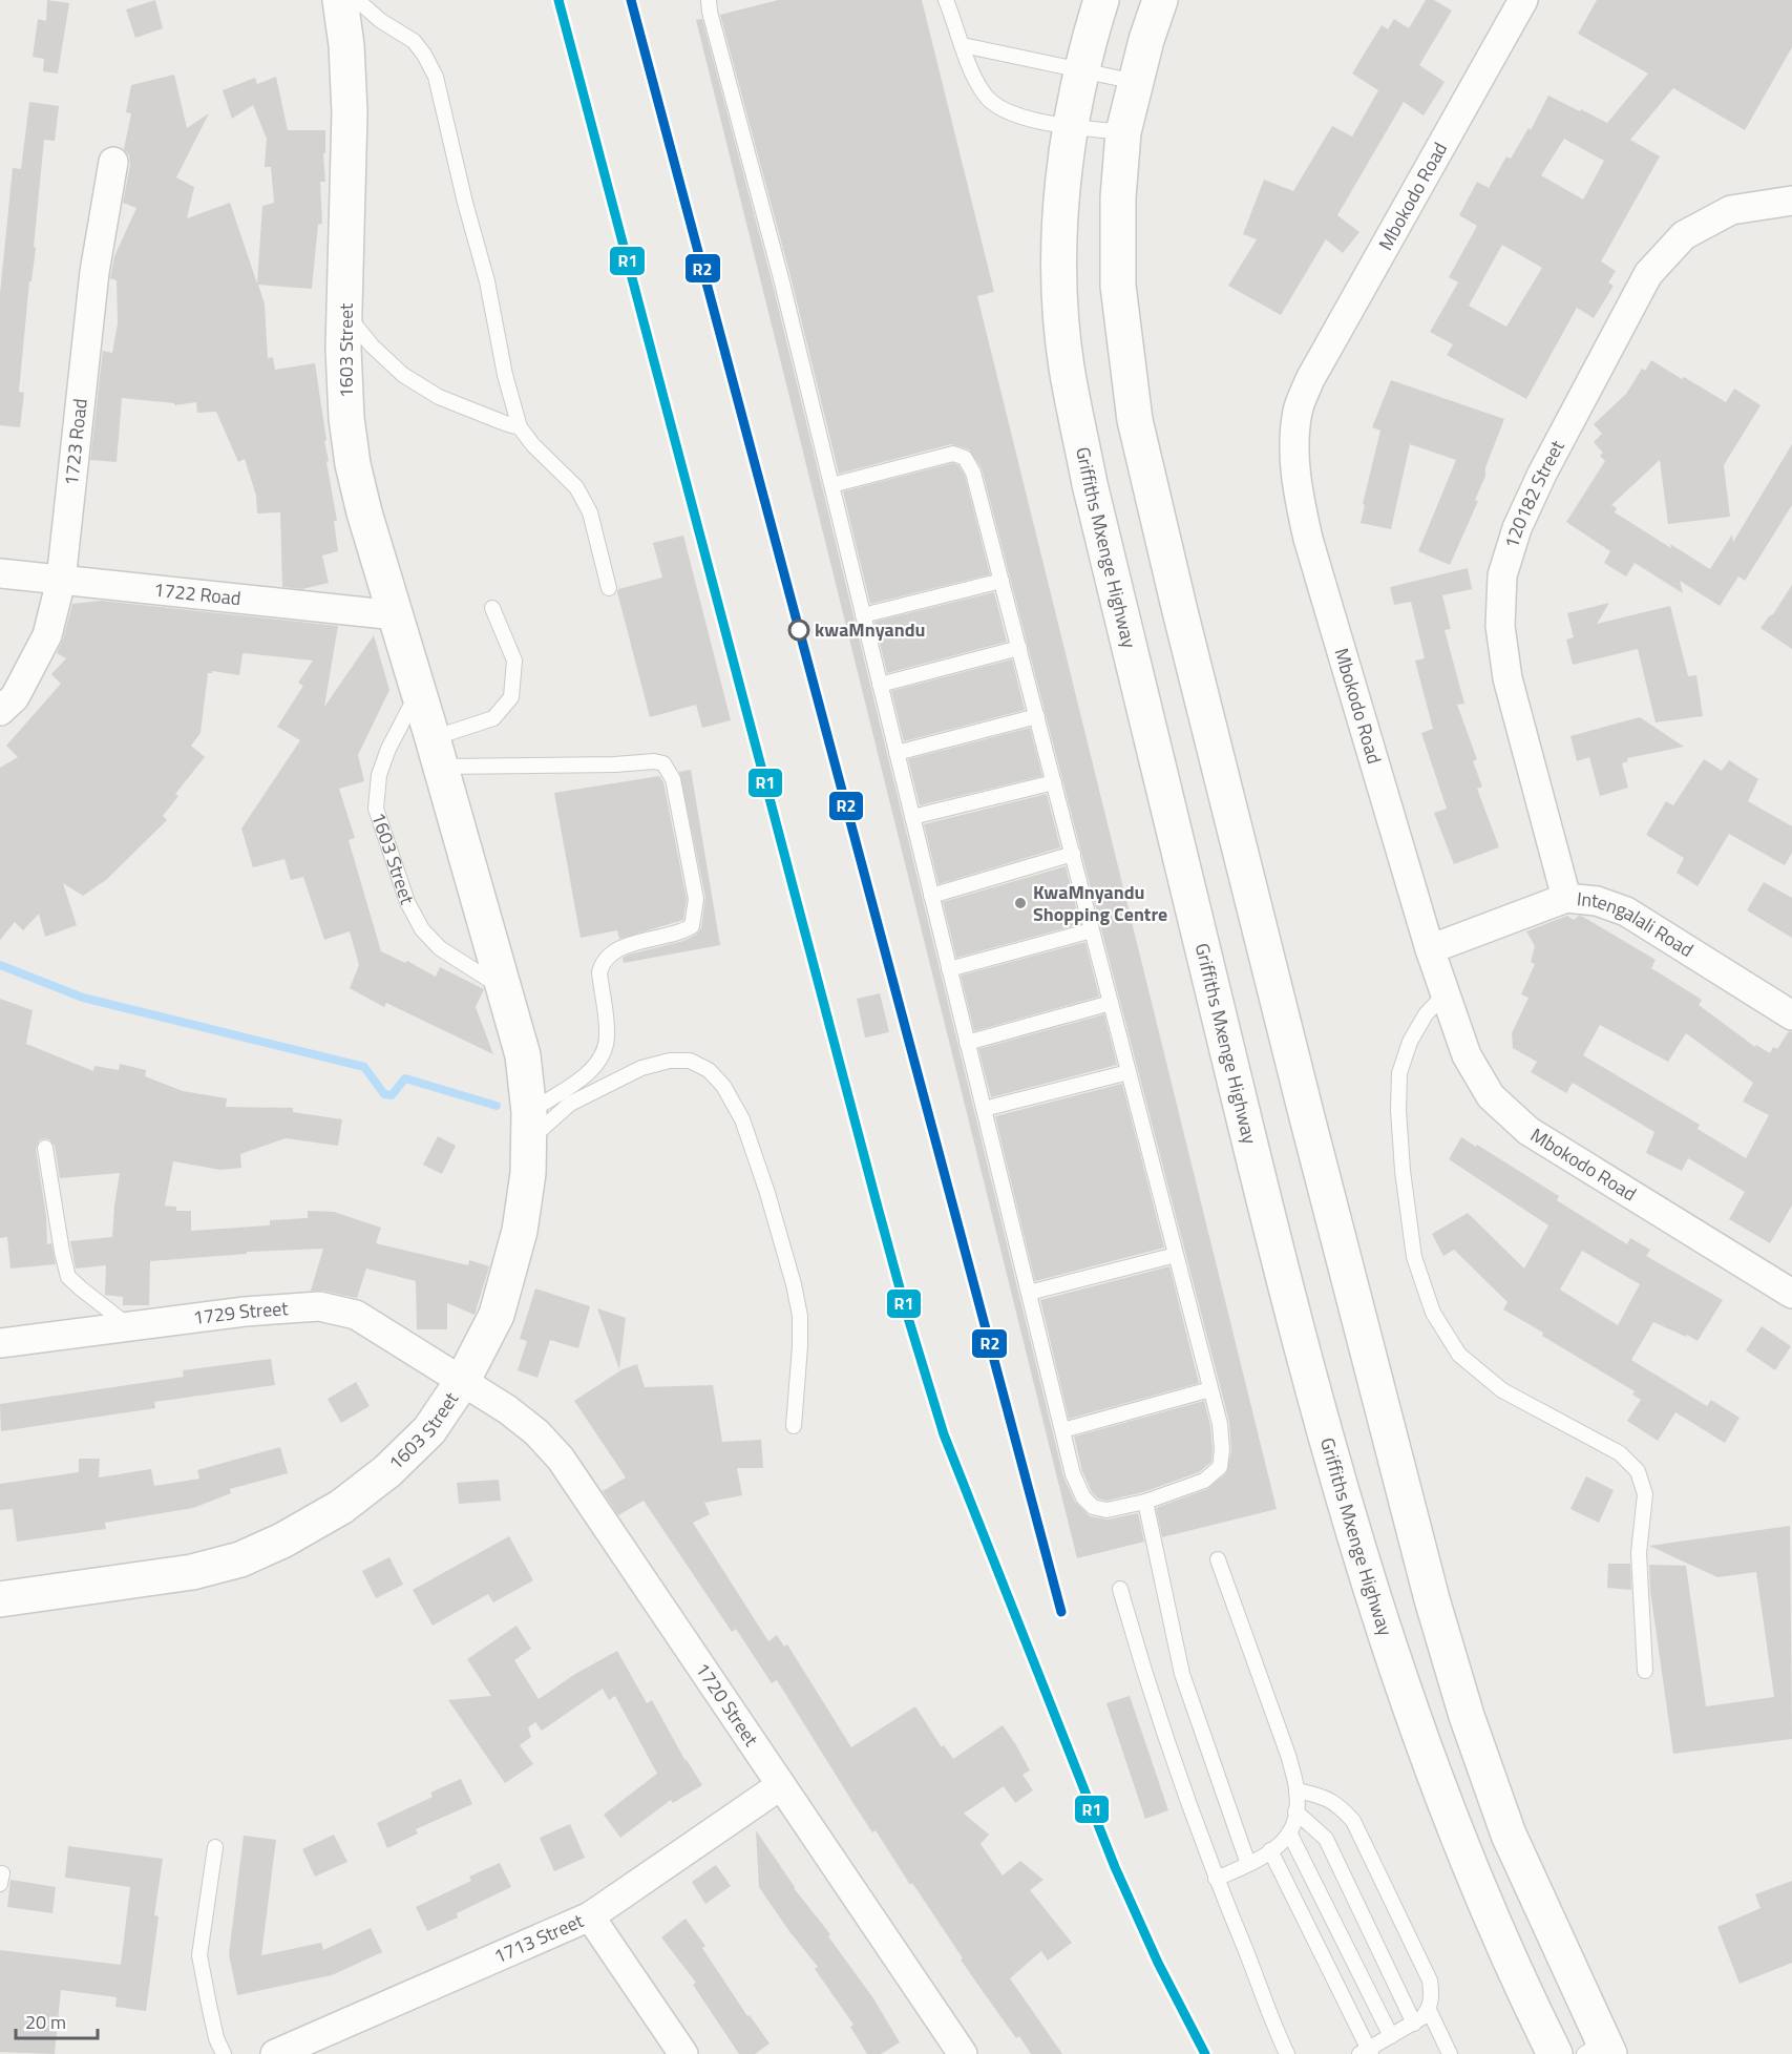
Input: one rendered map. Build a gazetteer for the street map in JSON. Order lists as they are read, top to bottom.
{
  "streets": {
    "street": [
      "Mbokodo Road",
      "1603 Street",
      "1723 Road",
      "120182 Street",
      "Griffiths Mxenge Highway",
      "1722 Road",
      "Intengalali Road",
      "1729 Street",
      "1720 Street",
      "1713 Street"
    ]
  },
  "crossings": [
    ["Mbokodo Road", "Intengalali Road"],
    ["1603 Street", "1722 Road"],
    ["1603 Street", "1729 Street"],
    ["1603 Street", "1720 Street"],
    ["1723 Road", "1722 Road"],
    ["120182 Street", "Intengalali Road"],
    ["1729 Street", "1720 Street"],
    ["1720 Street", "1713 Street"]
  ],
  "places": ["kwaMnyandu", "KwaMnyandu Shopping Centre"],
  "lines": ["transit line R1", "transit line R2"],
  "scale_bar": "20 m"
}
